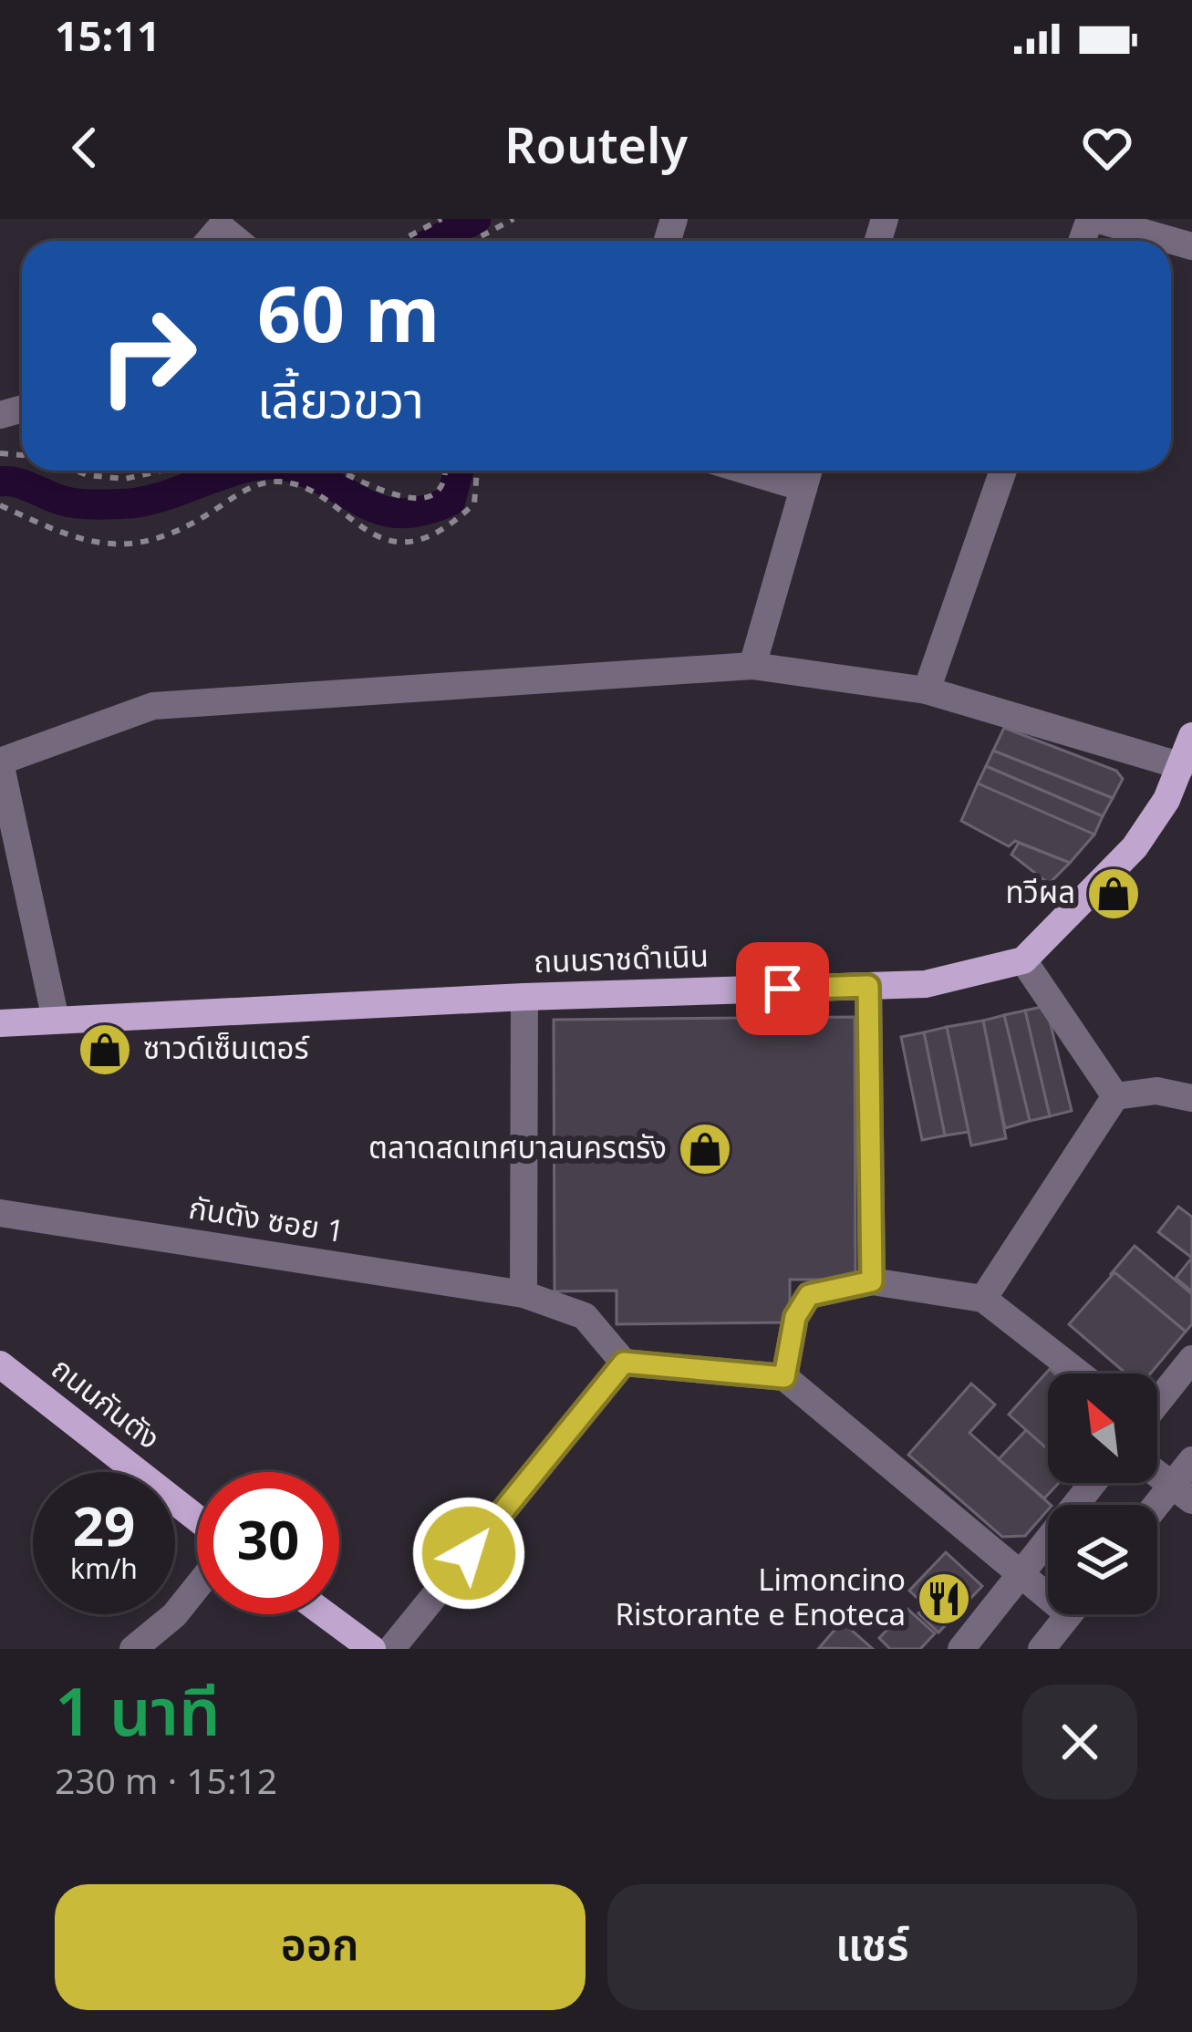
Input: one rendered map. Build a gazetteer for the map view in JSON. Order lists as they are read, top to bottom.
{
  "streets": {
    "main road": ["ถนนราชดำเนิน", "ถนนกันตัง"],
    "street": ["กันตัง ซอย 1"]
  },
  "places": {
    "shop": ["ทวีผล", "ซาวด์เซ็นเตอร์", "ตลาดสดเทศบาลนครตรัง"],
    "restaurant": ["Limoncino Ristorante e Enoteca"]
  },
  "north": "top left",
  "page": {
    "status": "15:11",
    "header": "Routely",
    "turn": ["60 m", "เลี้ยวขวา"],
    "speed": "29 km/h",
    "limit": "30",
    "heading": ["1 นาที", "230 m · 15:12"],
    "buttons": ["ออก", "แชร์"]
  }
}
